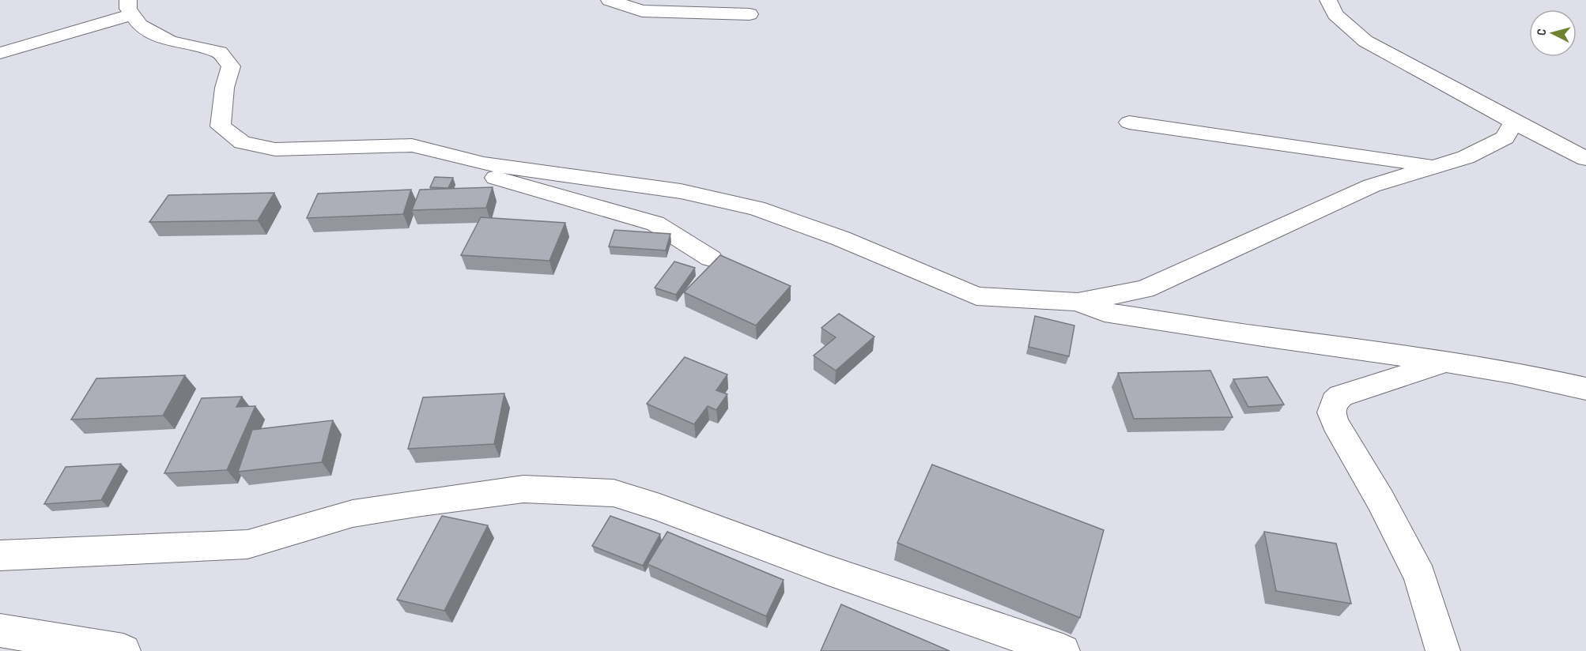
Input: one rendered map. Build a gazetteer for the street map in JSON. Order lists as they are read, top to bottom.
{
  "north": "left"
}
